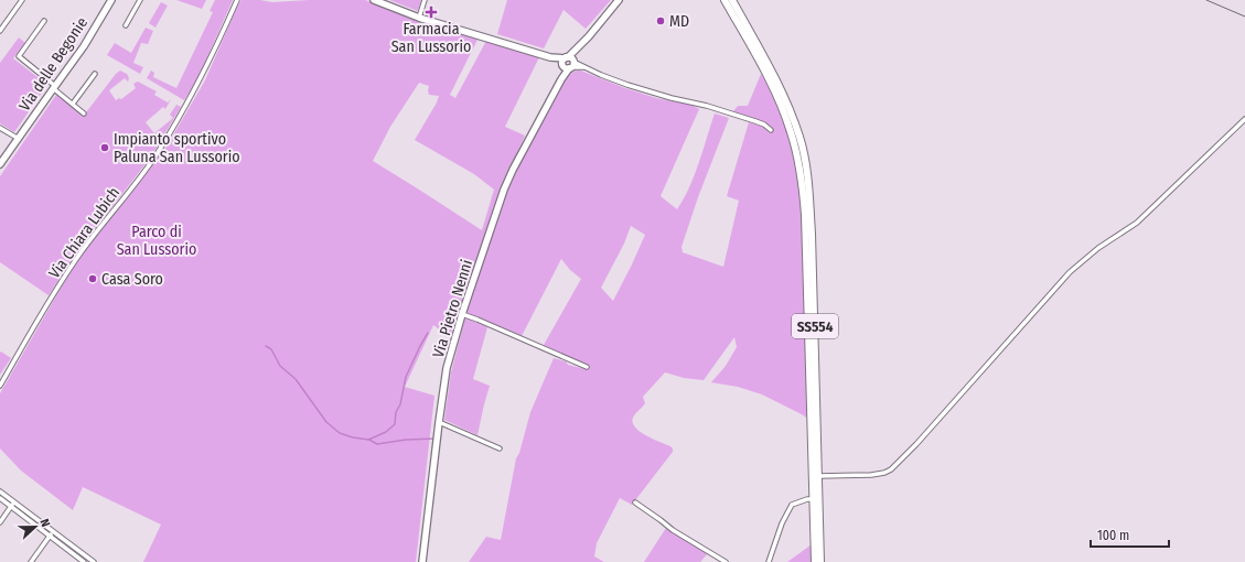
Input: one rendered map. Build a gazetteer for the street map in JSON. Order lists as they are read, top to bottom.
{
  "streets": {
    "main road": ["SS554"],
    "street": ["Via delle Begonie", "Via Chiara Lubich", "Via Pietro Nenni"]
  },
  "parks": ["Parco di San Lussorio"],
  "places": {
    "health": ["Farmacia San Lussorio"],
    "other": ["MD", "Impianto sportivo Paluna San Lussorio", "Casa Soro"]
  },
  "scale_bar": "100 m",
  "north": "right"
}
